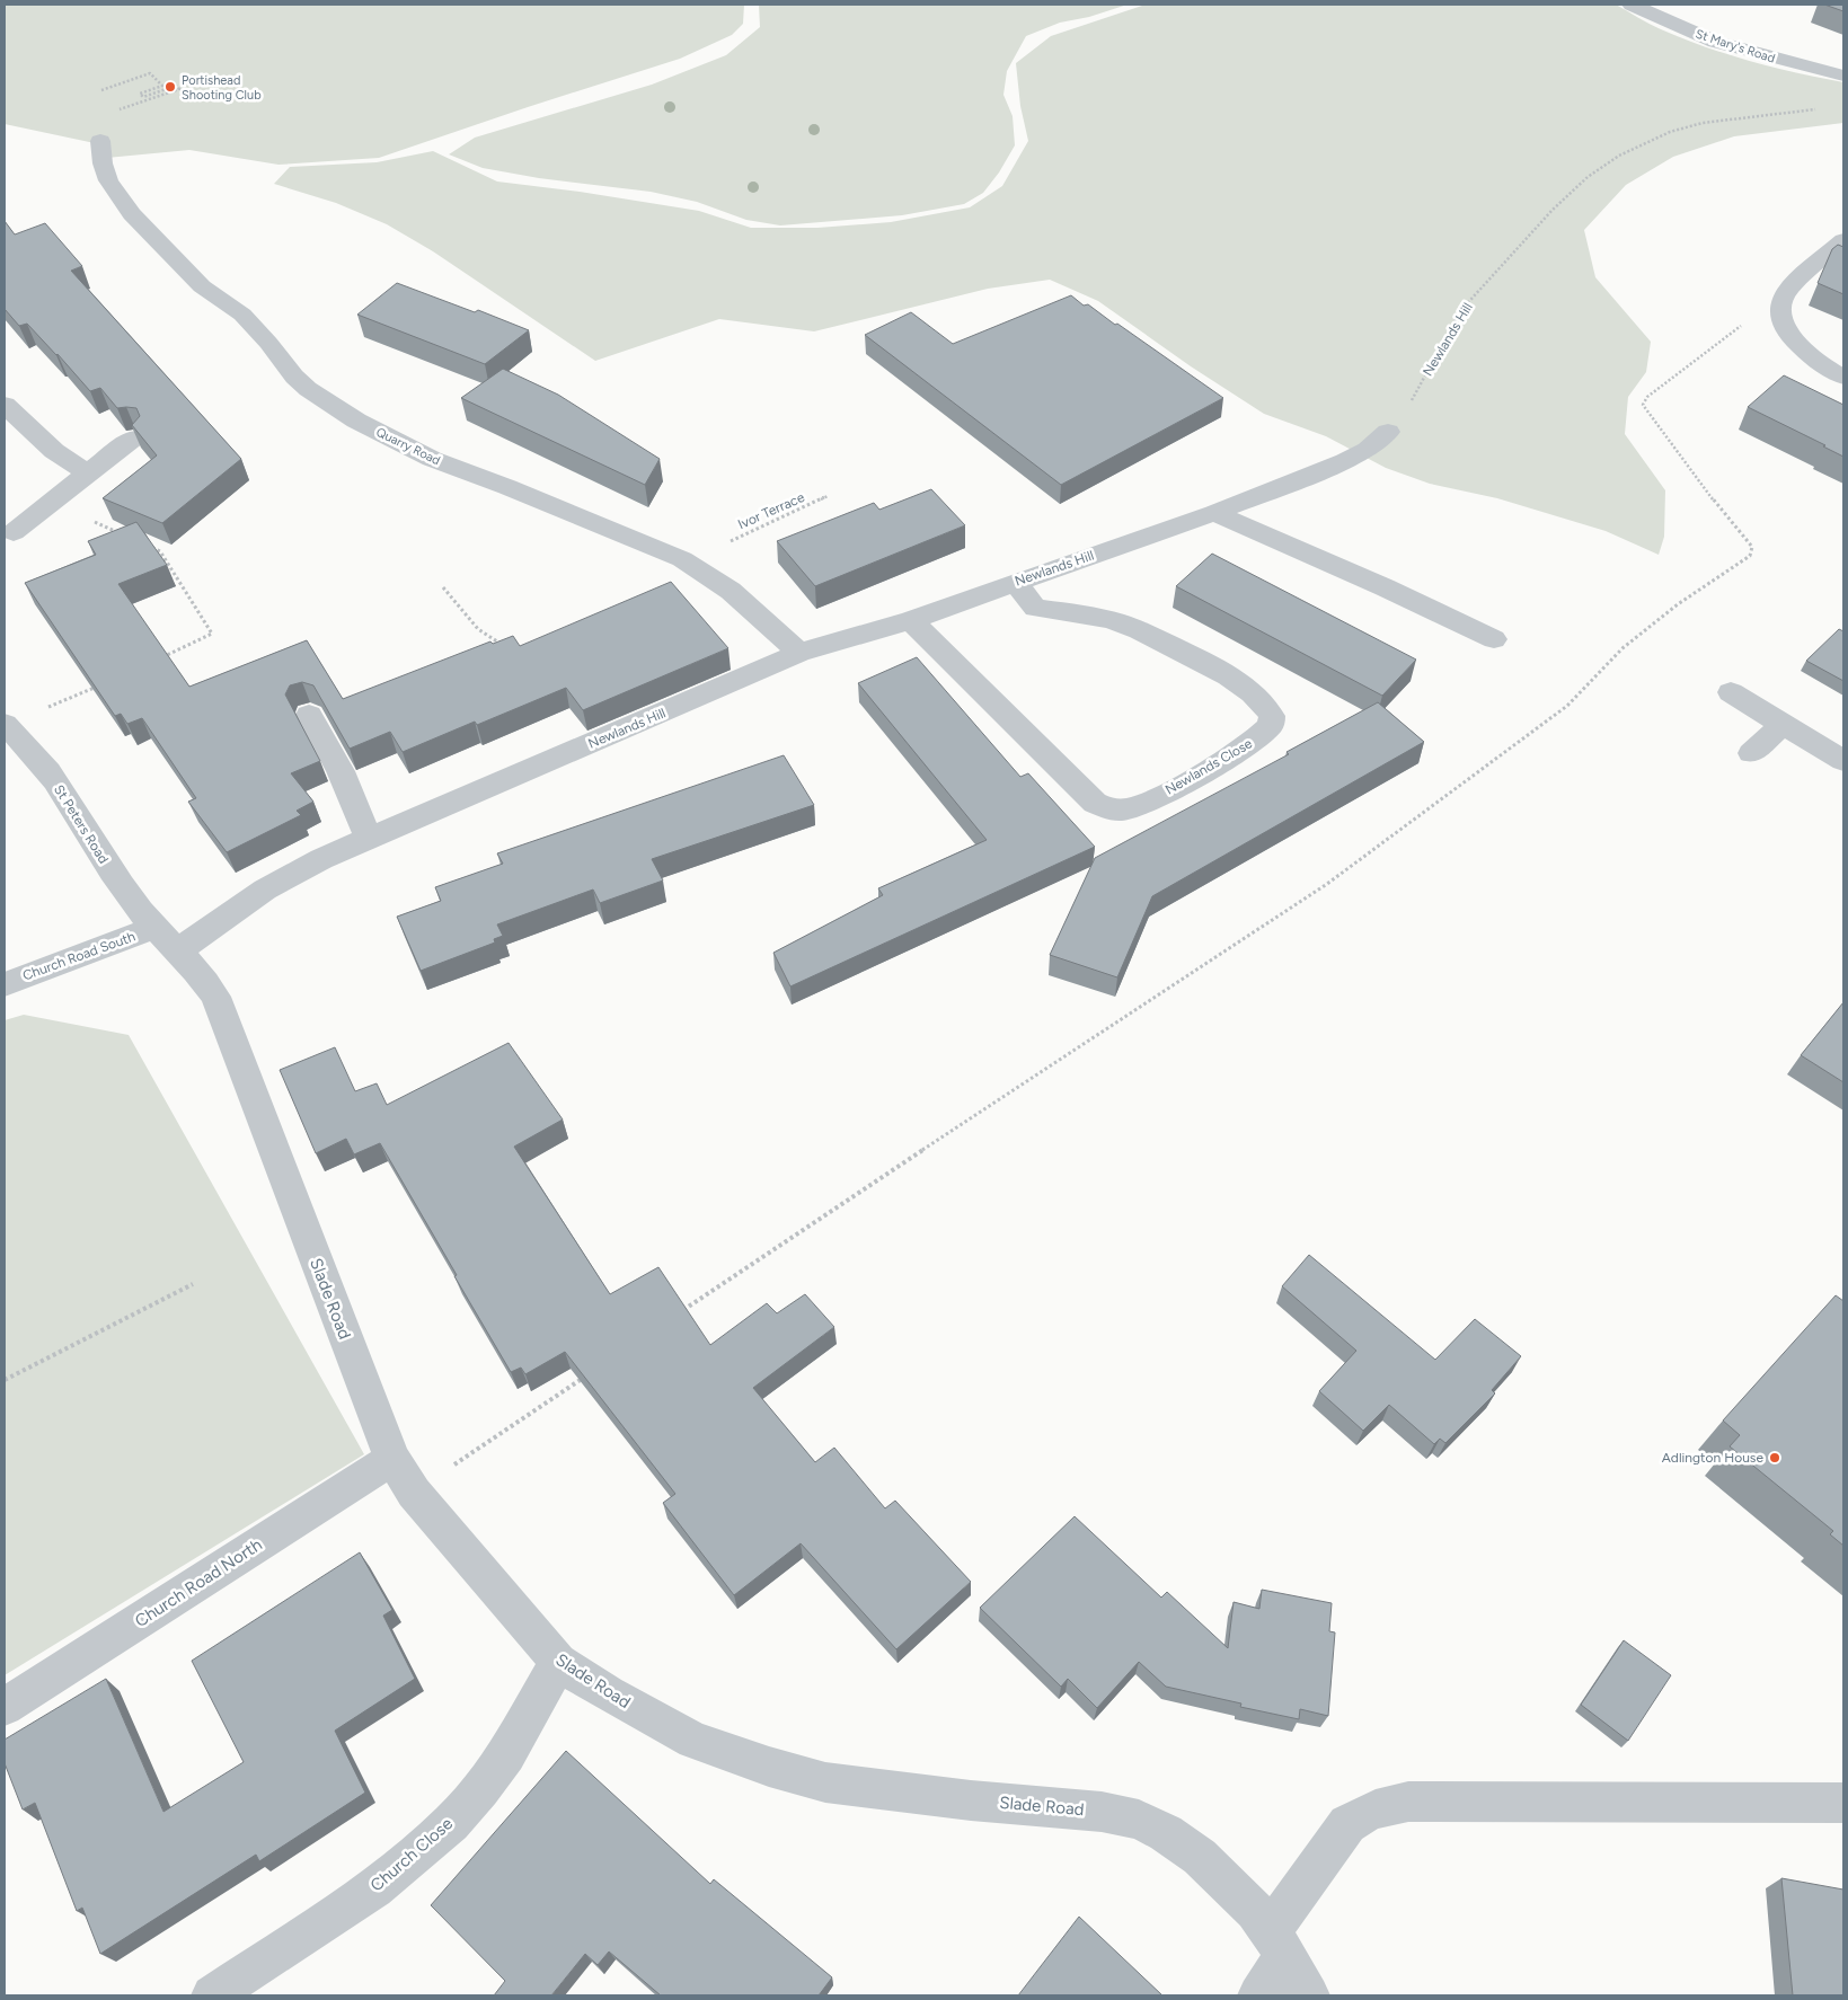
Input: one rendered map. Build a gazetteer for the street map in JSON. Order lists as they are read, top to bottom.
{
  "streets": {
    "street": [
      "St Mary's Road",
      "Newlands Hill",
      "Quarry Road",
      "Newlands Close",
      "St Peters Road",
      "Church Road South",
      "Slade Road",
      "Church Road North",
      "Church Close"
    ],
    "path": ["Ivor Terrace"]
  },
  "crossings": [
    ["Newlands Hill", "Quarry Road"],
    ["Newlands Hill", "Newlands Close"],
    ["Newlands Hill", "St Peters Road"],
    ["Newlands Hill", "Church Road South"],
    ["Newlands Hill", "Slade Road"],
    ["Quarry Road", "Ivor Terrace"],
    ["St Peters Road", "Church Road South"],
    ["St Peters Road", "Slade Road"],
    ["Church Road South", "Slade Road"],
    ["Slade Road", "Church Road North"],
    ["Slade Road", "Church Close"]
  ],
  "places": ["Portishead Shooting Club", "Adlington House"]
}
